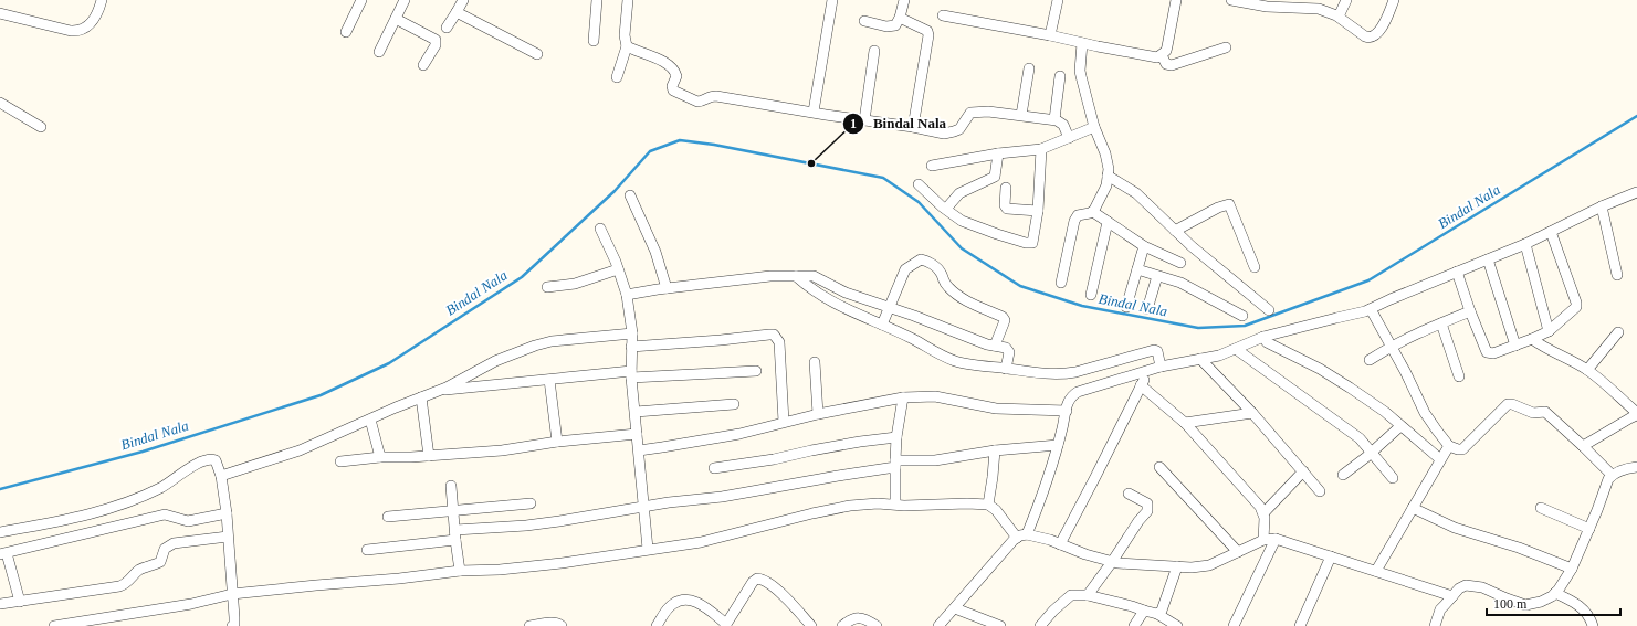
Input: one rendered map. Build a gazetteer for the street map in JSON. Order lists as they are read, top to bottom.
{
  "water": ["Bindal Nala"],
  "places": ["Bindal Nala"],
  "scale_bar": "100 m"
}
